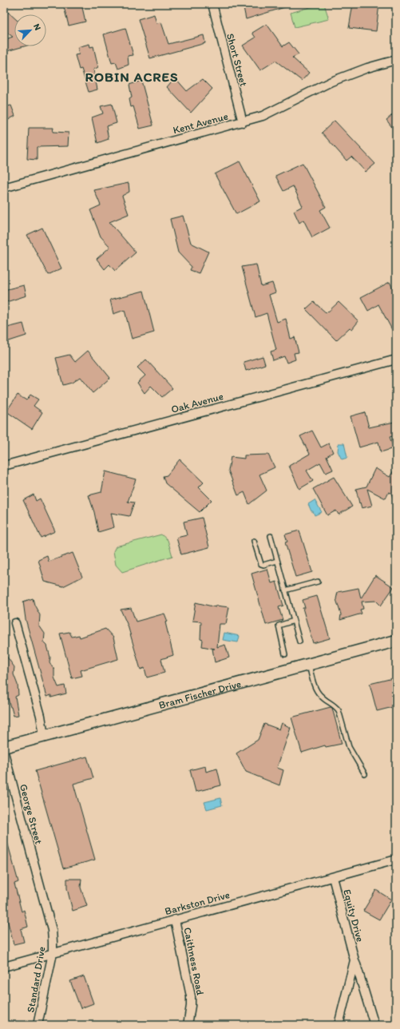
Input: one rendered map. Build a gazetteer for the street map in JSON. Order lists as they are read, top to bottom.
{
  "streets": {
    "main road": ["Bram Fischer Drive"],
    "street": [
      "Short Street",
      "Kent Avenue",
      "Oak Avenue",
      "George Street",
      "Barkston Drive",
      "Equity Drive",
      "Caithness Road",
      "Standard Drive"
    ]
  },
  "crossings": [
    ["Short Street", "Kent Avenue"],
    ["George Street", "Standard Drive"],
    ["Barkston Drive", "Equity Drive"],
    ["Barkston Drive", "Caithness Road"],
    ["Barkston Drive", "Standard Drive"]
  ],
  "districts": ["ROBIN ACRES"],
  "north": "top right"
}
